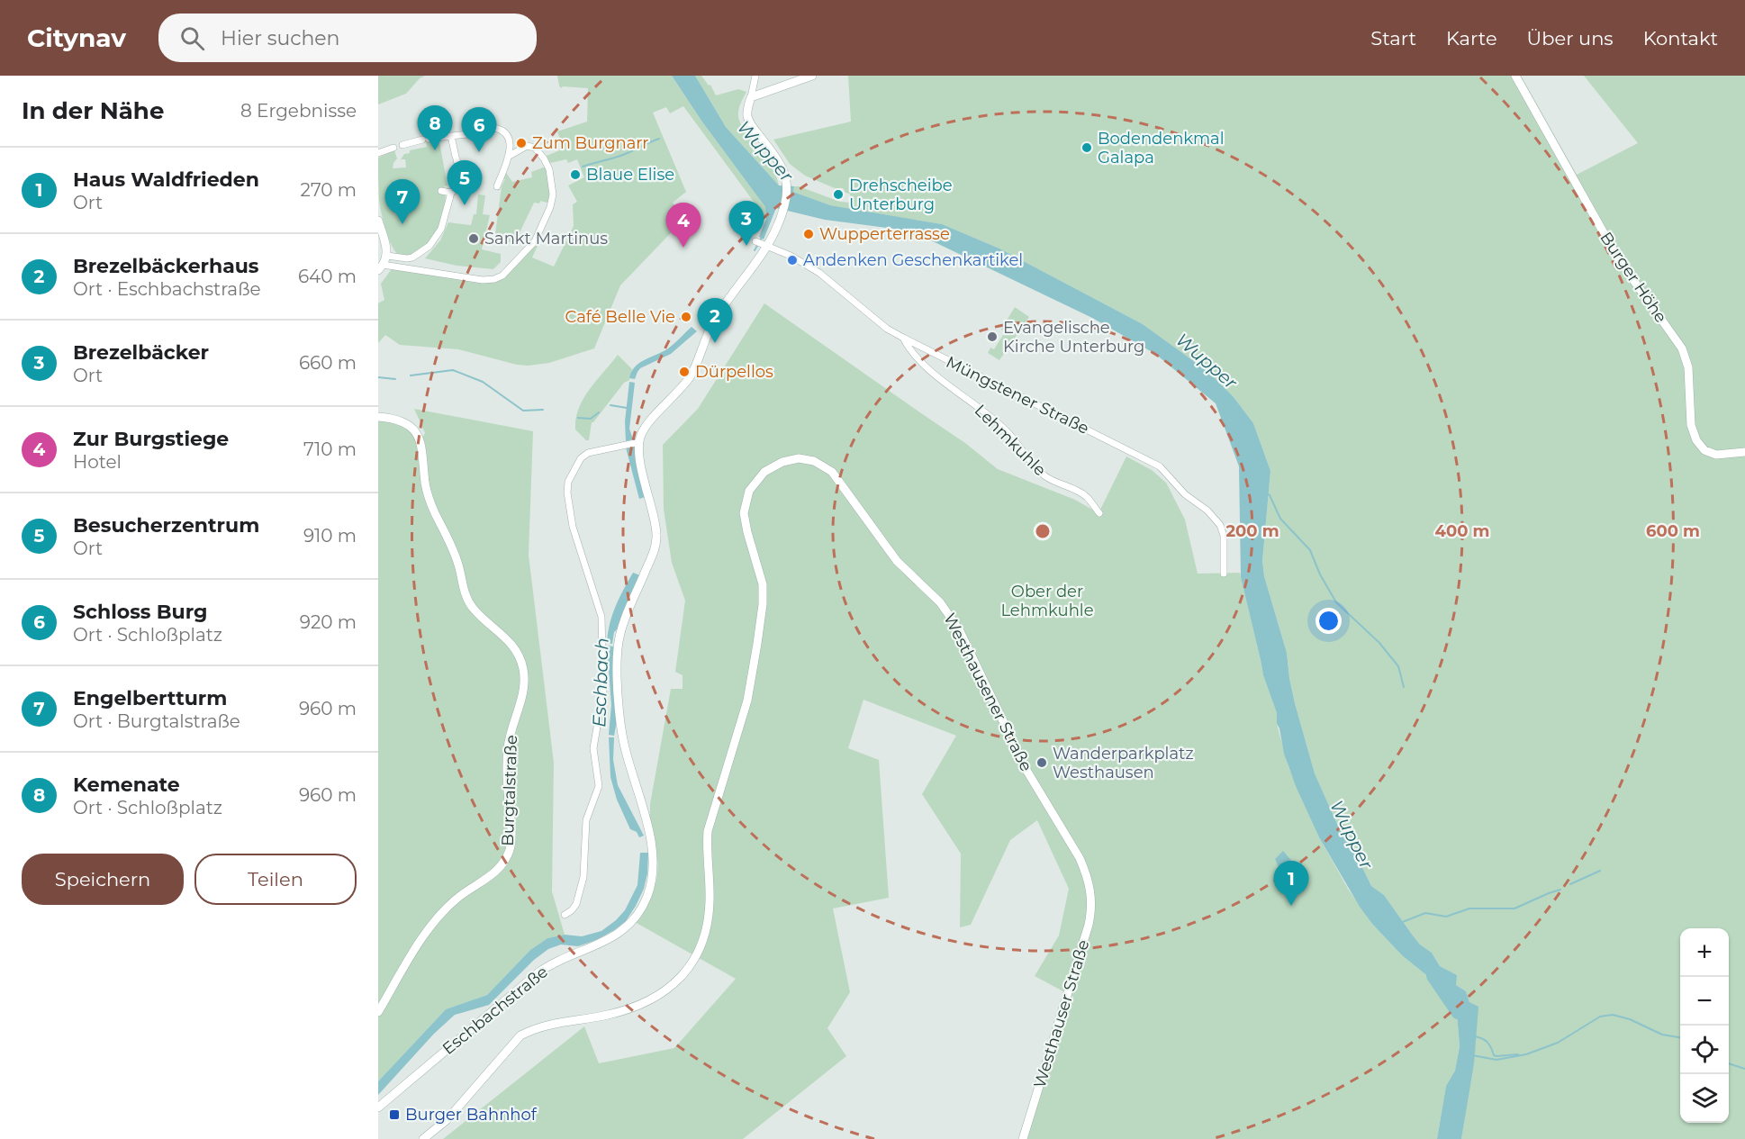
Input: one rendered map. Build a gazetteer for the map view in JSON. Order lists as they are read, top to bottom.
{
  "streets": {
    "main road": [
      "Burger Höhe",
      "Westhausener Straße",
      "Burgtalstraße",
      "Eschbachstraße",
      "Westhauser Straße"
    ],
    "street": ["Müngstener Straße", "Lehmkuhle"]
  },
  "crossings": [
    ["Müngstener Straße", "Lehmkuhle"],
    ["Westhausener Straße", "Westhauser Straße"]
  ],
  "water": ["Wupper", "Eschbach"],
  "parks": ["Ober der Lehmkuhle"],
  "places": {
    "other": [
      "Zum Burgnarr",
      "Bodendenkmal Galapa",
      "Blaue Elise",
      "Drehscheibe Unterburg",
      "Wupperterrasse",
      "Sankt Martinus",
      "Andenken Geschenkartikel",
      "Café Belle Vie",
      "Evangelische Kirche Unterburg",
      "Dürpellos",
      "Wanderparkplatz Westhausen"
    ],
    "transit": ["Burger Bahnhof"]
  },
  "page": {
    "header": "Citynav",
    "search": "Hier suchen",
    "nav": [
      "Start",
      "Karte",
      "Über uns",
      "Kontakt"
    ],
    "heading": ["In der Nähe", "8 Ergebnisse"],
    "pins": [
      "8",
      "6",
      "5",
      "7",
      "3",
      "4",
      "2",
      "1"
    ],
    "list": [
      {
        "mark": "1",
        "name": "Haus Waldfrieden",
        "note": "Ort",
        "value": "270 m"
      },
      {
        "mark": "2",
        "name": "Brezelbäckerhaus",
        "note": "Ort · Eschbachstraße",
        "value": "640 m"
      },
      {
        "mark": "3",
        "name": "Brezelbäcker",
        "note": "Ort",
        "value": "660 m"
      },
      {
        "mark": "4",
        "name": "Zur Burgstiege",
        "note": "Hotel",
        "value": "710 m"
      },
      {
        "mark": "5",
        "name": "Besucherzentrum",
        "note": "Ort",
        "value": "910 m"
      },
      {
        "mark": "6",
        "name": "Schloss Burg",
        "note": "Ort · Schloßplatz",
        "value": "920 m"
      },
      {
        "mark": "7",
        "name": "Engelbertturm",
        "note": "Ort · Burgtalstraße",
        "value": "960 m"
      },
      {
        "mark": "8",
        "name": "Kemenate",
        "note": "Ort · Schloßplatz",
        "value": "960 m"
      }
    ],
    "buttons": ["Speichern", "Teilen"],
    "map_buttons": ["+", "−"]
  },
  "rings": ["200 m", "400 m", "600 m"]
}
